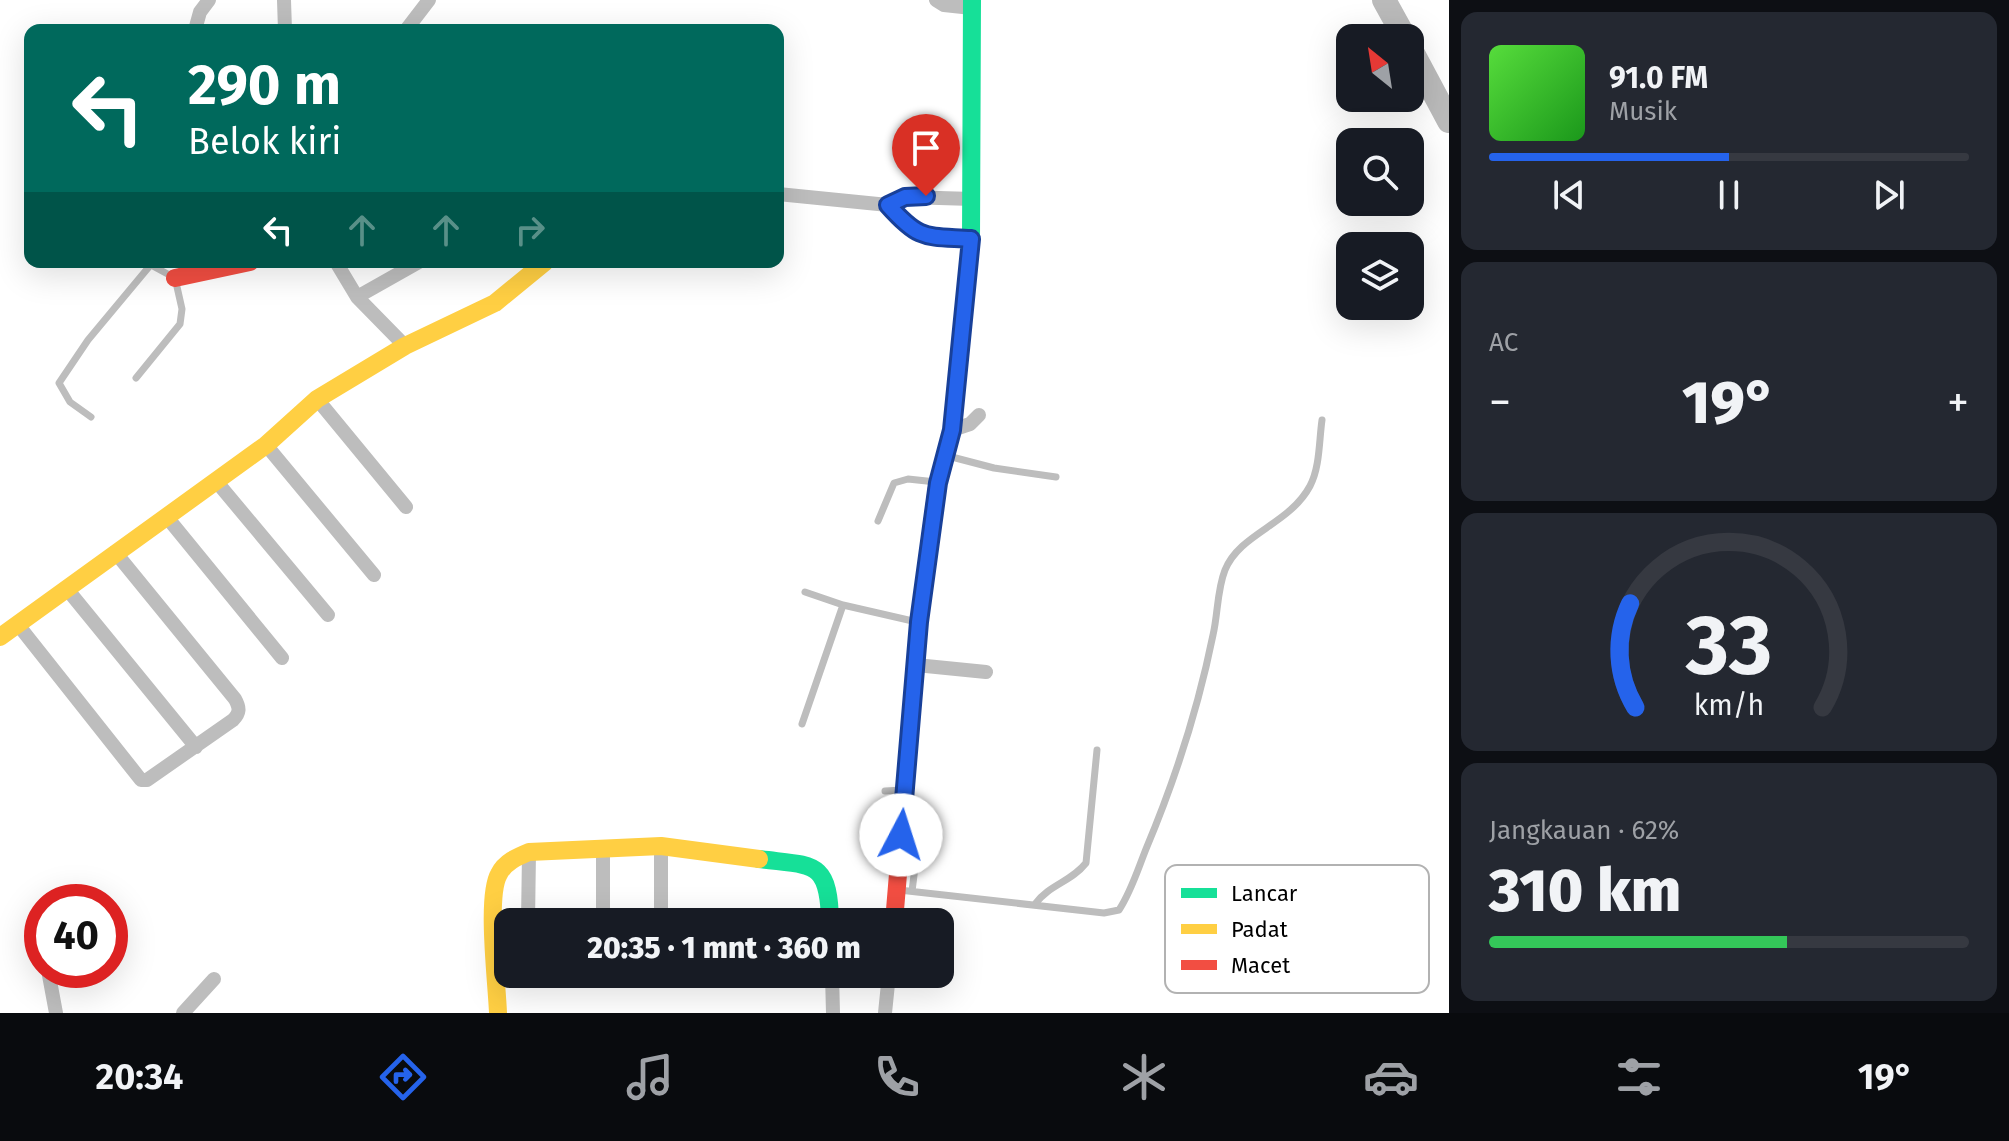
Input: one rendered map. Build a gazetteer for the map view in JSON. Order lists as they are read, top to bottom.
{
  "legend": ["Lancar", "Padat", "Macet"],
  "north": "top left",
  "page": {
    "turn": ["290 m", "Belok kiri"],
    "song": ["91.0 FM", "Musik"],
    "tile": [
      "AC",
      ["Jangkauan · 62%", "310 km"]
    ],
    "heat": ["−", "19°", "+"],
    "limit": "40",
    "trip": "20:35 · 1 mnt · 360 m",
    "tabs": ["20:34", "19°"],
    "gauge": ["33", "km/h"]
  }
}
